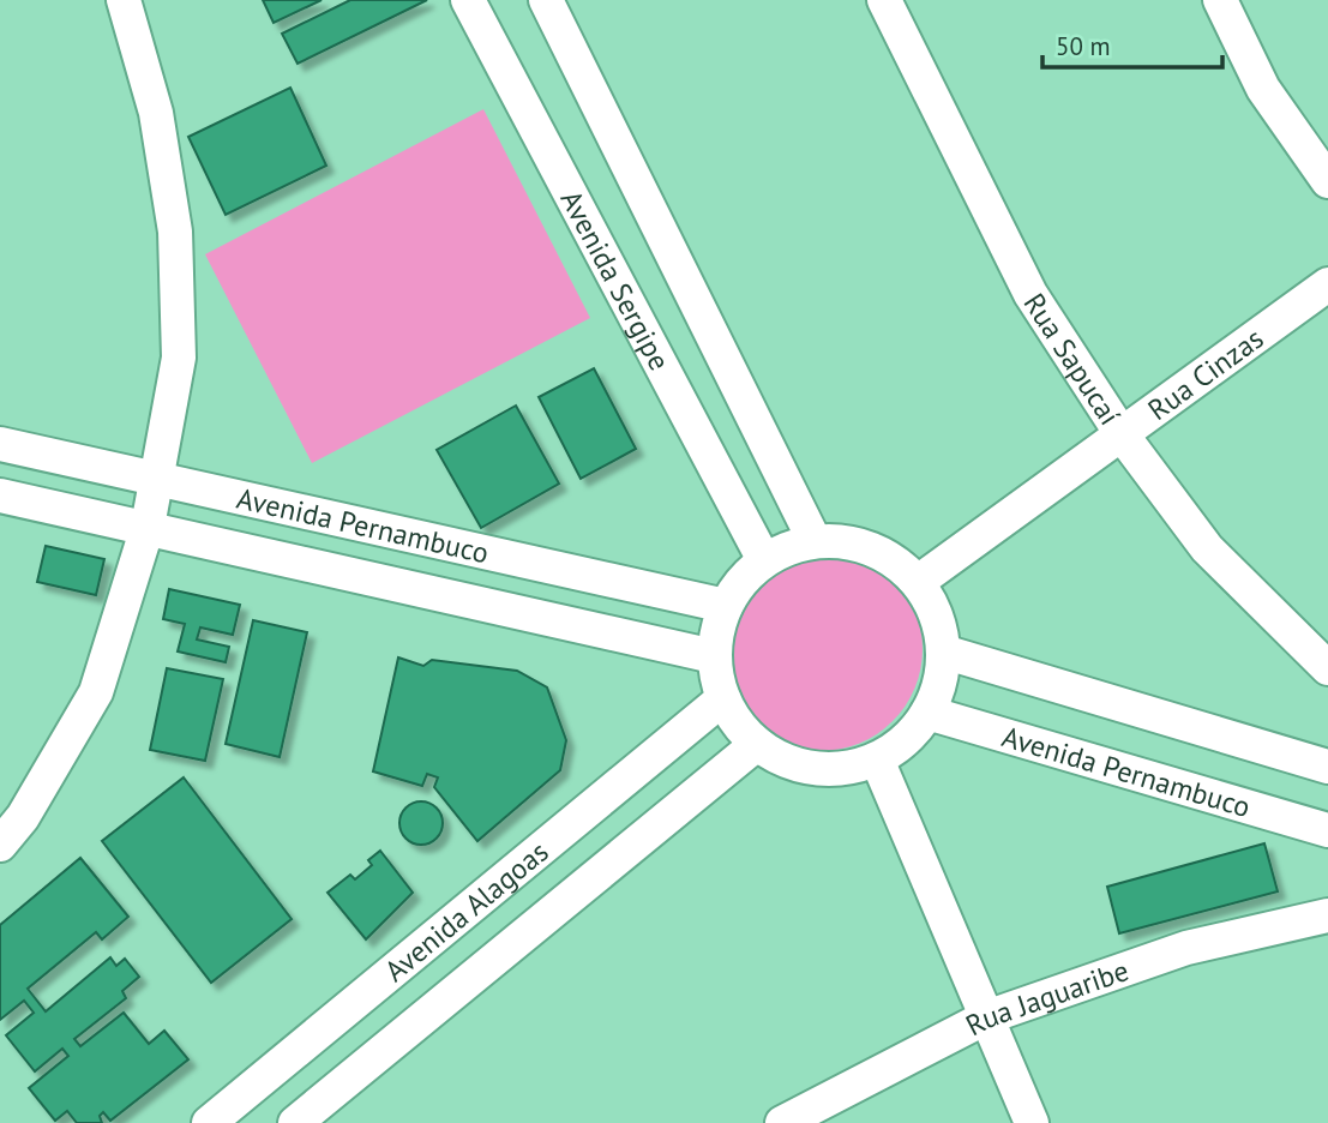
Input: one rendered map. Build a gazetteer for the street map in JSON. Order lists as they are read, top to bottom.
{
  "streets": {
    "street": [
      "Avenida Sergipe",
      "Rua Sapucaí",
      "Rua Cinzas",
      "Avenida Pernambuco",
      "Avenida Alagoas",
      "Rua Jaguaribe"
    ]
  },
  "crossings": [
    ["Avenida Sergipe", "Rua Cinzas"],
    ["Avenida Sergipe", "Avenida Pernambuco"],
    ["Avenida Sergipe", "Avenida Alagoas"],
    ["Rua Sapucaí", "Rua Cinzas"],
    ["Rua Cinzas", "Avenida Pernambuco"],
    ["Rua Cinzas", "Avenida Alagoas"],
    ["Avenida Pernambuco", "Avenida Alagoas"]
  ],
  "scale_bar": "50 m"
}
